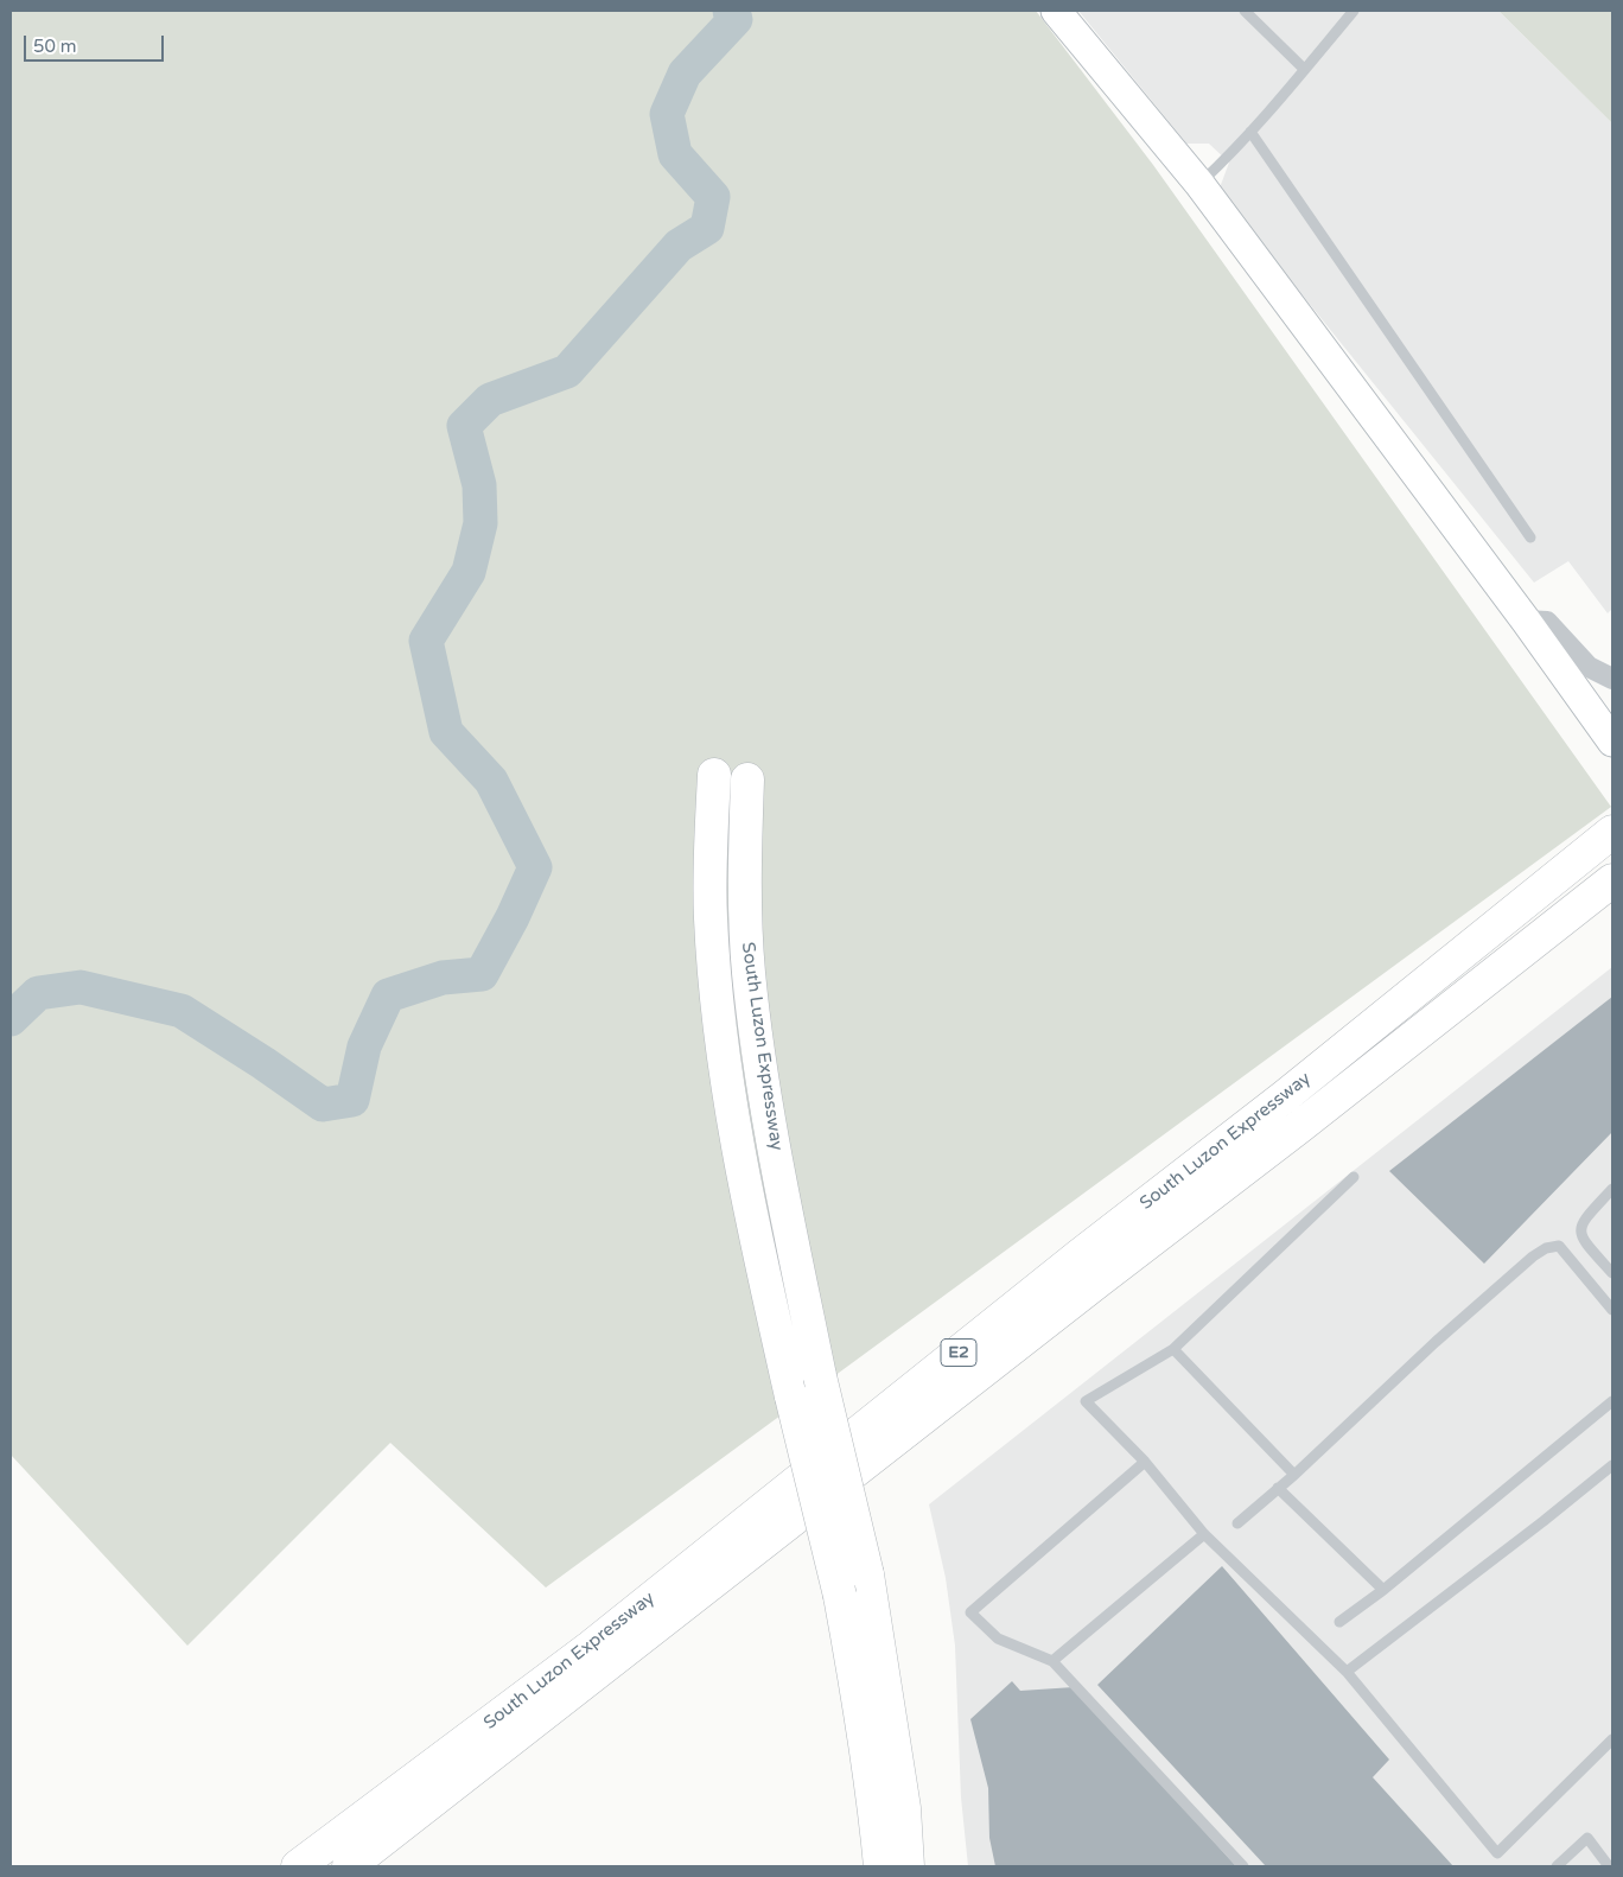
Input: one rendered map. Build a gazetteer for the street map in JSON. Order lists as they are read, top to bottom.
{
  "streets": {
    "highway": ["South Luzon Expressway", "E2"]
  },
  "scale_bar": "50 m"
}
